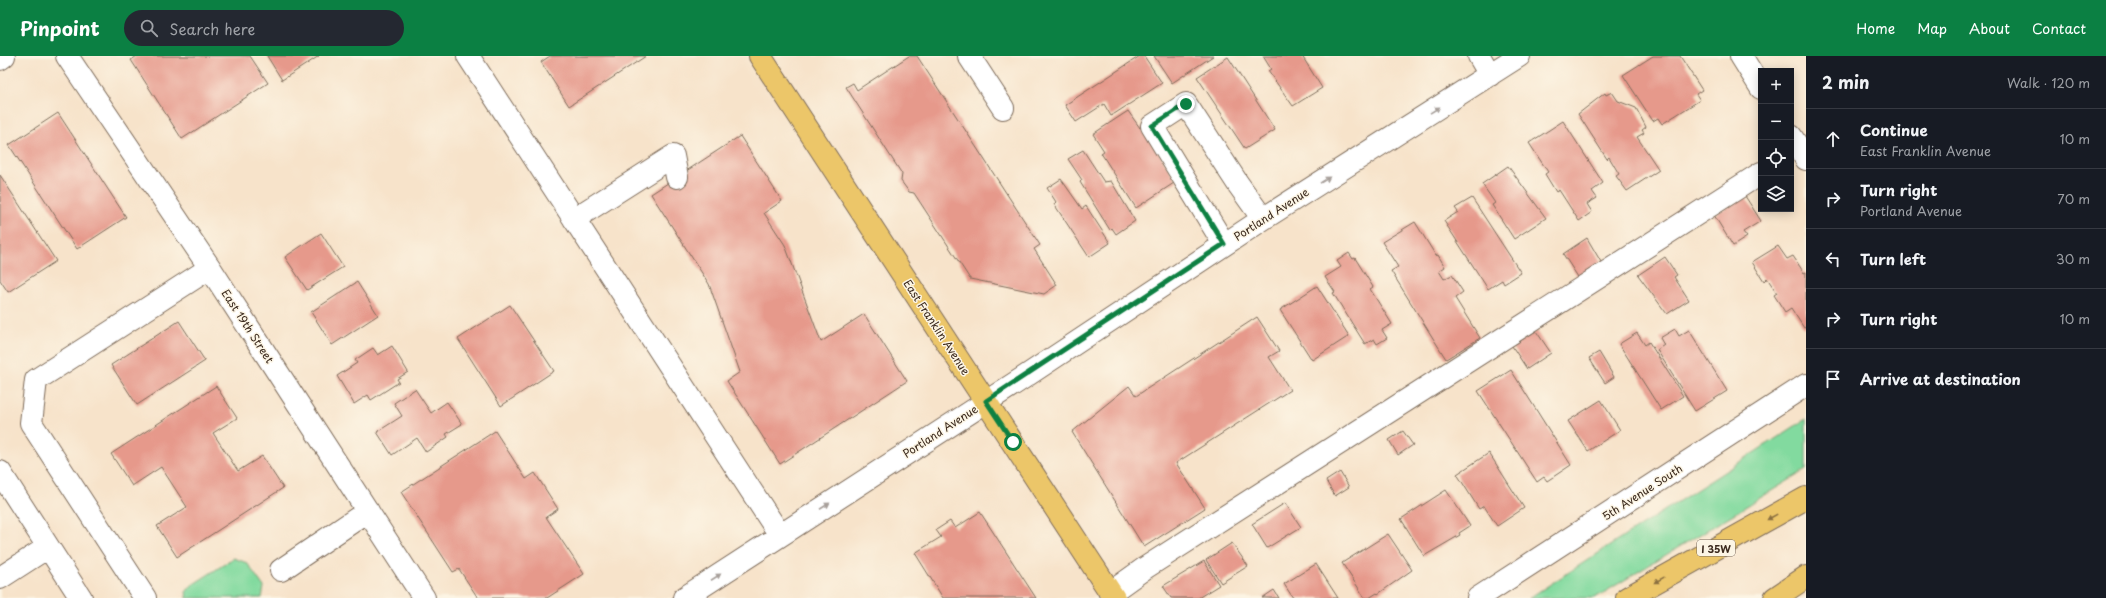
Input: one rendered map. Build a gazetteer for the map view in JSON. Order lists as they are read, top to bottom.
{
  "streets": {
    "main road": ["East Franklin Avenue", "I 35W"],
    "street": ["Portland Avenue", "East 19th Street", "5th Avenue South"]
  },
  "crossings": [
    ["Portland Avenue", "East Franklin Avenue"]
  ],
  "one_way": ["Portland Avenue"],
  "page": {
    "header": "Pinpoint",
    "search": "Search here",
    "nav": [
      "Home",
      "Map",
      "About",
      "Contact"
    ],
    "heading": ["2 min", "Walk · 120 m"],
    "map_buttons": ["+", "−"],
    "list": [
      ["Continue", "East Franklin Avenue", "10 m"],
      ["Turn right", "Portland Avenue", "70 m"],
      ["Turn left", "30 m"],
      ["Turn right", "10 m"],
      "Arrive at destination"
    ]
  }
}
